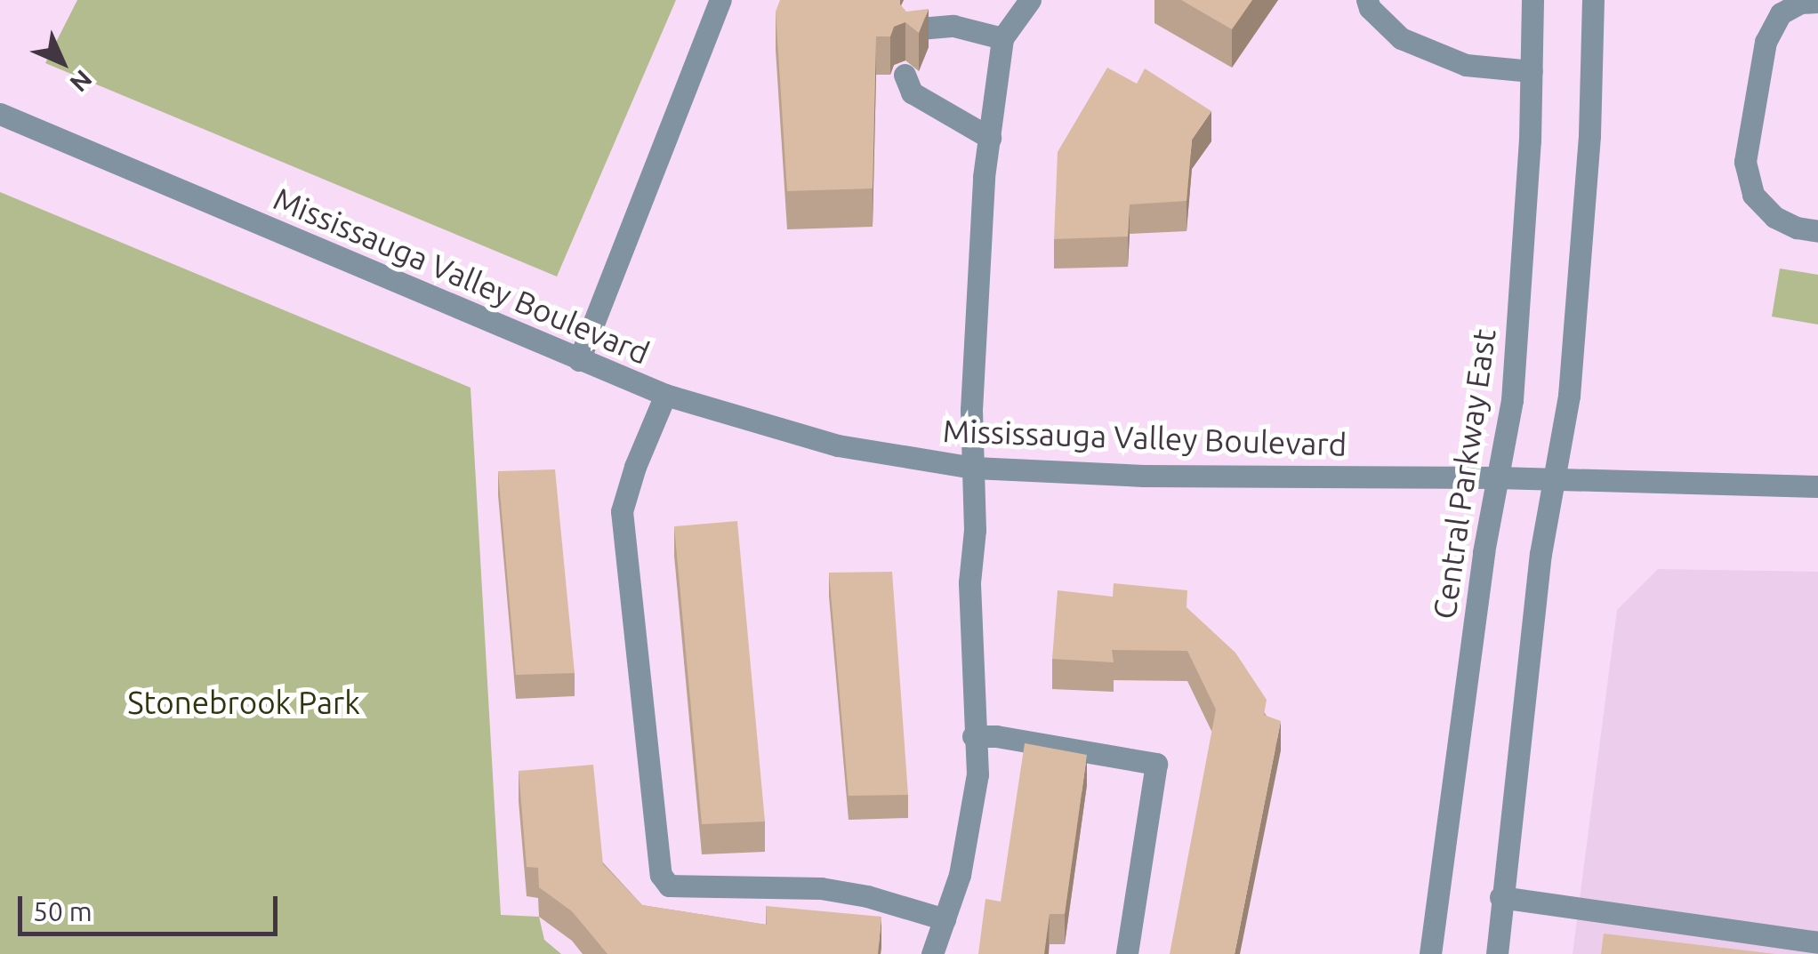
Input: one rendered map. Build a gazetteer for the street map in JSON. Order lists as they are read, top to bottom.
{
  "streets": {
    "street": ["Mississauga Valley Boulevard", "Central Parkway East"]
  },
  "crossings": [
    ["Mississauga Valley Boulevard", "Central Parkway East"]
  ],
  "parks": ["Stonebrook Park"],
  "scale_bar": "50 m",
  "north": "bottom right"
}
